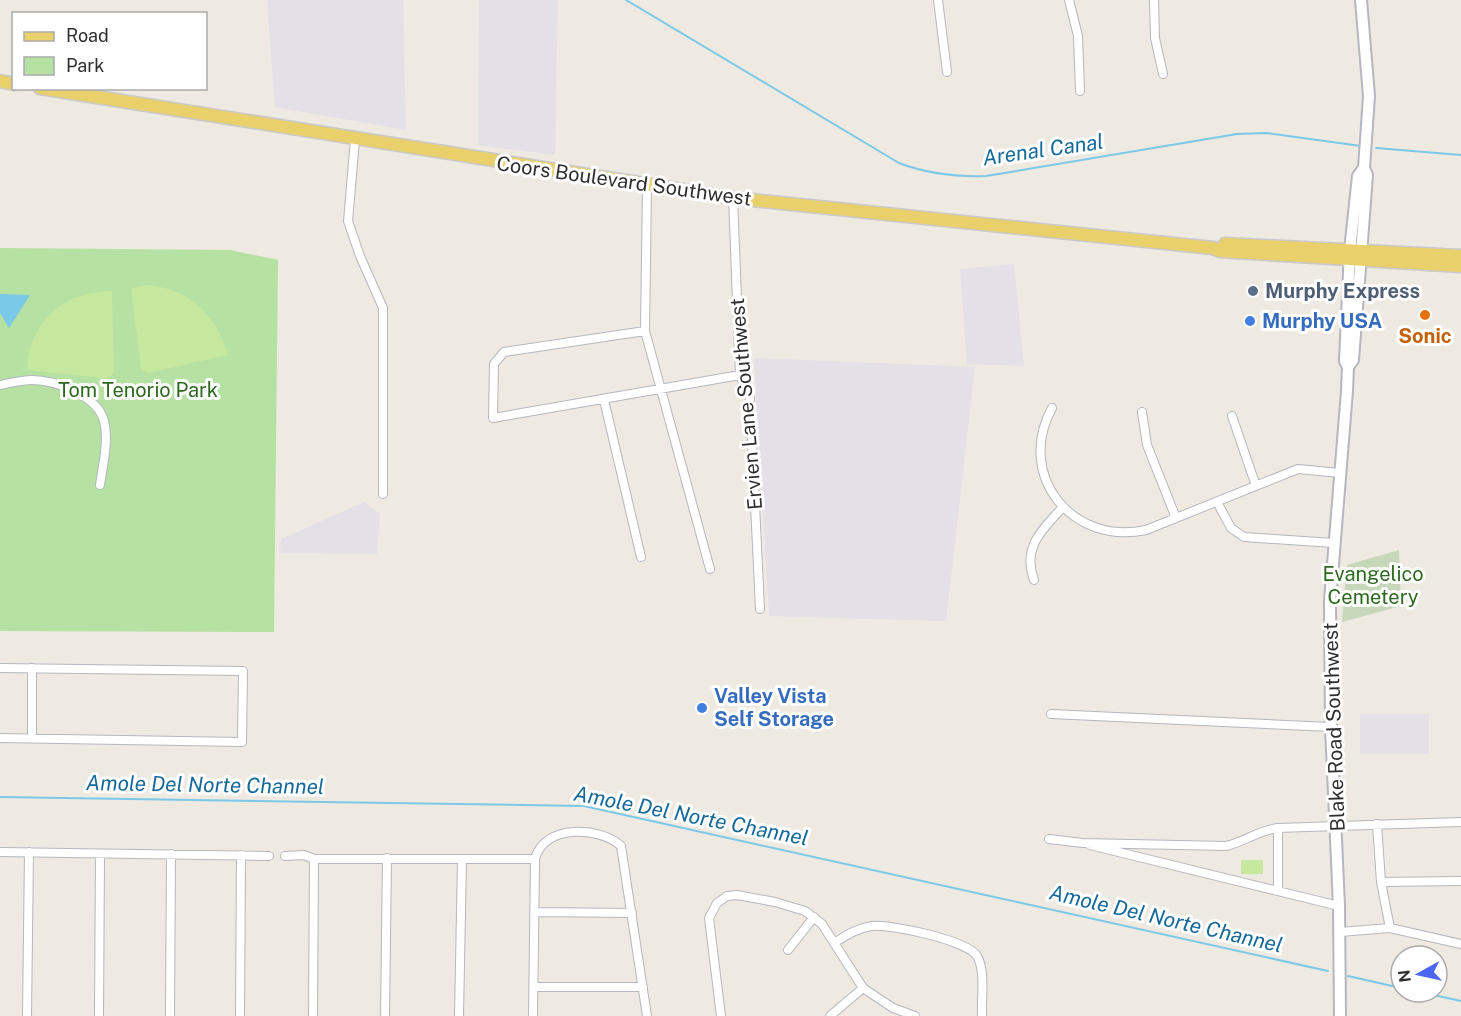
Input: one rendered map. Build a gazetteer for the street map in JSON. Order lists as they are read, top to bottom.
{
  "streets": {
    "main road": ["Coors Boulevard Southwest", "Blake Road Southwest"],
    "street": ["Ervien Lane Southwest"]
  },
  "crossings": [
    ["Coors Boulevard Southwest", "Ervien Lane Southwest"],
    ["Coors Boulevard Southwest", "Blake Road Southwest"]
  ],
  "water": ["Arenal Canal", "Amole Del Norte Channel"],
  "parks": ["Tom Tenorio Park", "Evangelico Cemetery"],
  "places": [
    "Murphy Express",
    "Sonic",
    "Murphy USA",
    "Valley Vista Self Storage"
  ],
  "legend": ["Road", "Park"],
  "north": "left"
}
